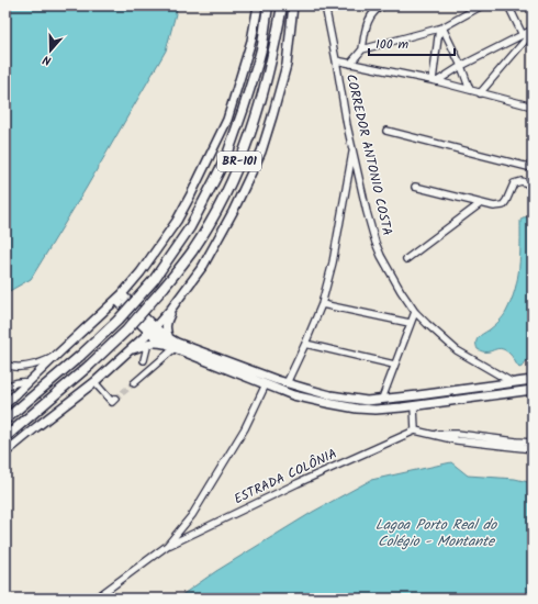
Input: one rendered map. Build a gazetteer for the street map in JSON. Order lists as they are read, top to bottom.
{
  "streets": {
    "highway": ["BR-101"],
    "street": ["CORREDOR ANTONIO COSTA", "ESTRADA COLÔNIA"]
  },
  "water": ["Lagoa Porto Real do Colégio - Montante"],
  "scale_bar": "100 m",
  "north": "bottom"
}
